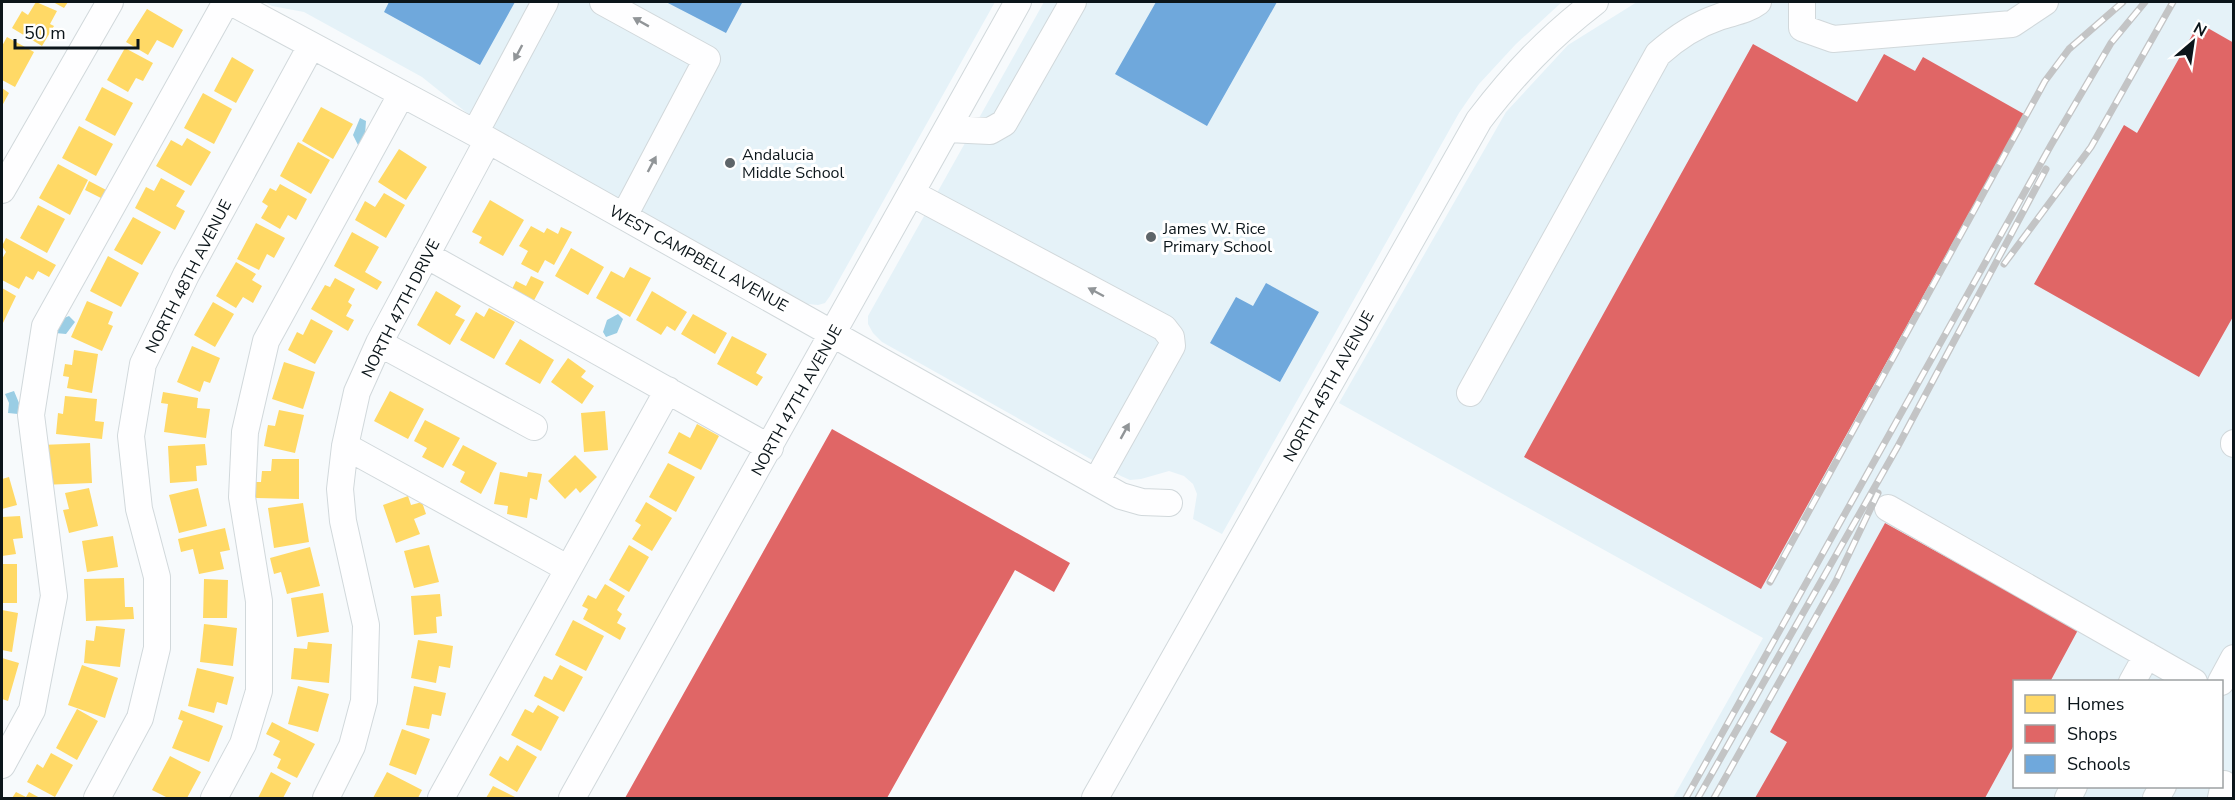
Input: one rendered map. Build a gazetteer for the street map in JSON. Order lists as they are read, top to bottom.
{
  "streets": {
    "street": [
      "WEST CAMPBELL AVENUE",
      "NORTH 48TH AVENUE",
      "NORTH 47TH DRIVE",
      "NORTH 45TH AVENUE",
      "NORTH 47TH AVENUE"
    ]
  },
  "crossings": [
    ["WEST CAMPBELL AVENUE", "NORTH 48TH AVENUE"],
    ["WEST CAMPBELL AVENUE", "NORTH 47TH DRIVE"],
    ["WEST CAMPBELL AVENUE", "NORTH 47TH AVENUE"]
  ],
  "places": ["Andalucia Middle School", "James W. Rice Primary School"],
  "legend": ["Homes", "Shops", "Schools"],
  "scale_bar": "50 m",
  "north": "top right"
}
